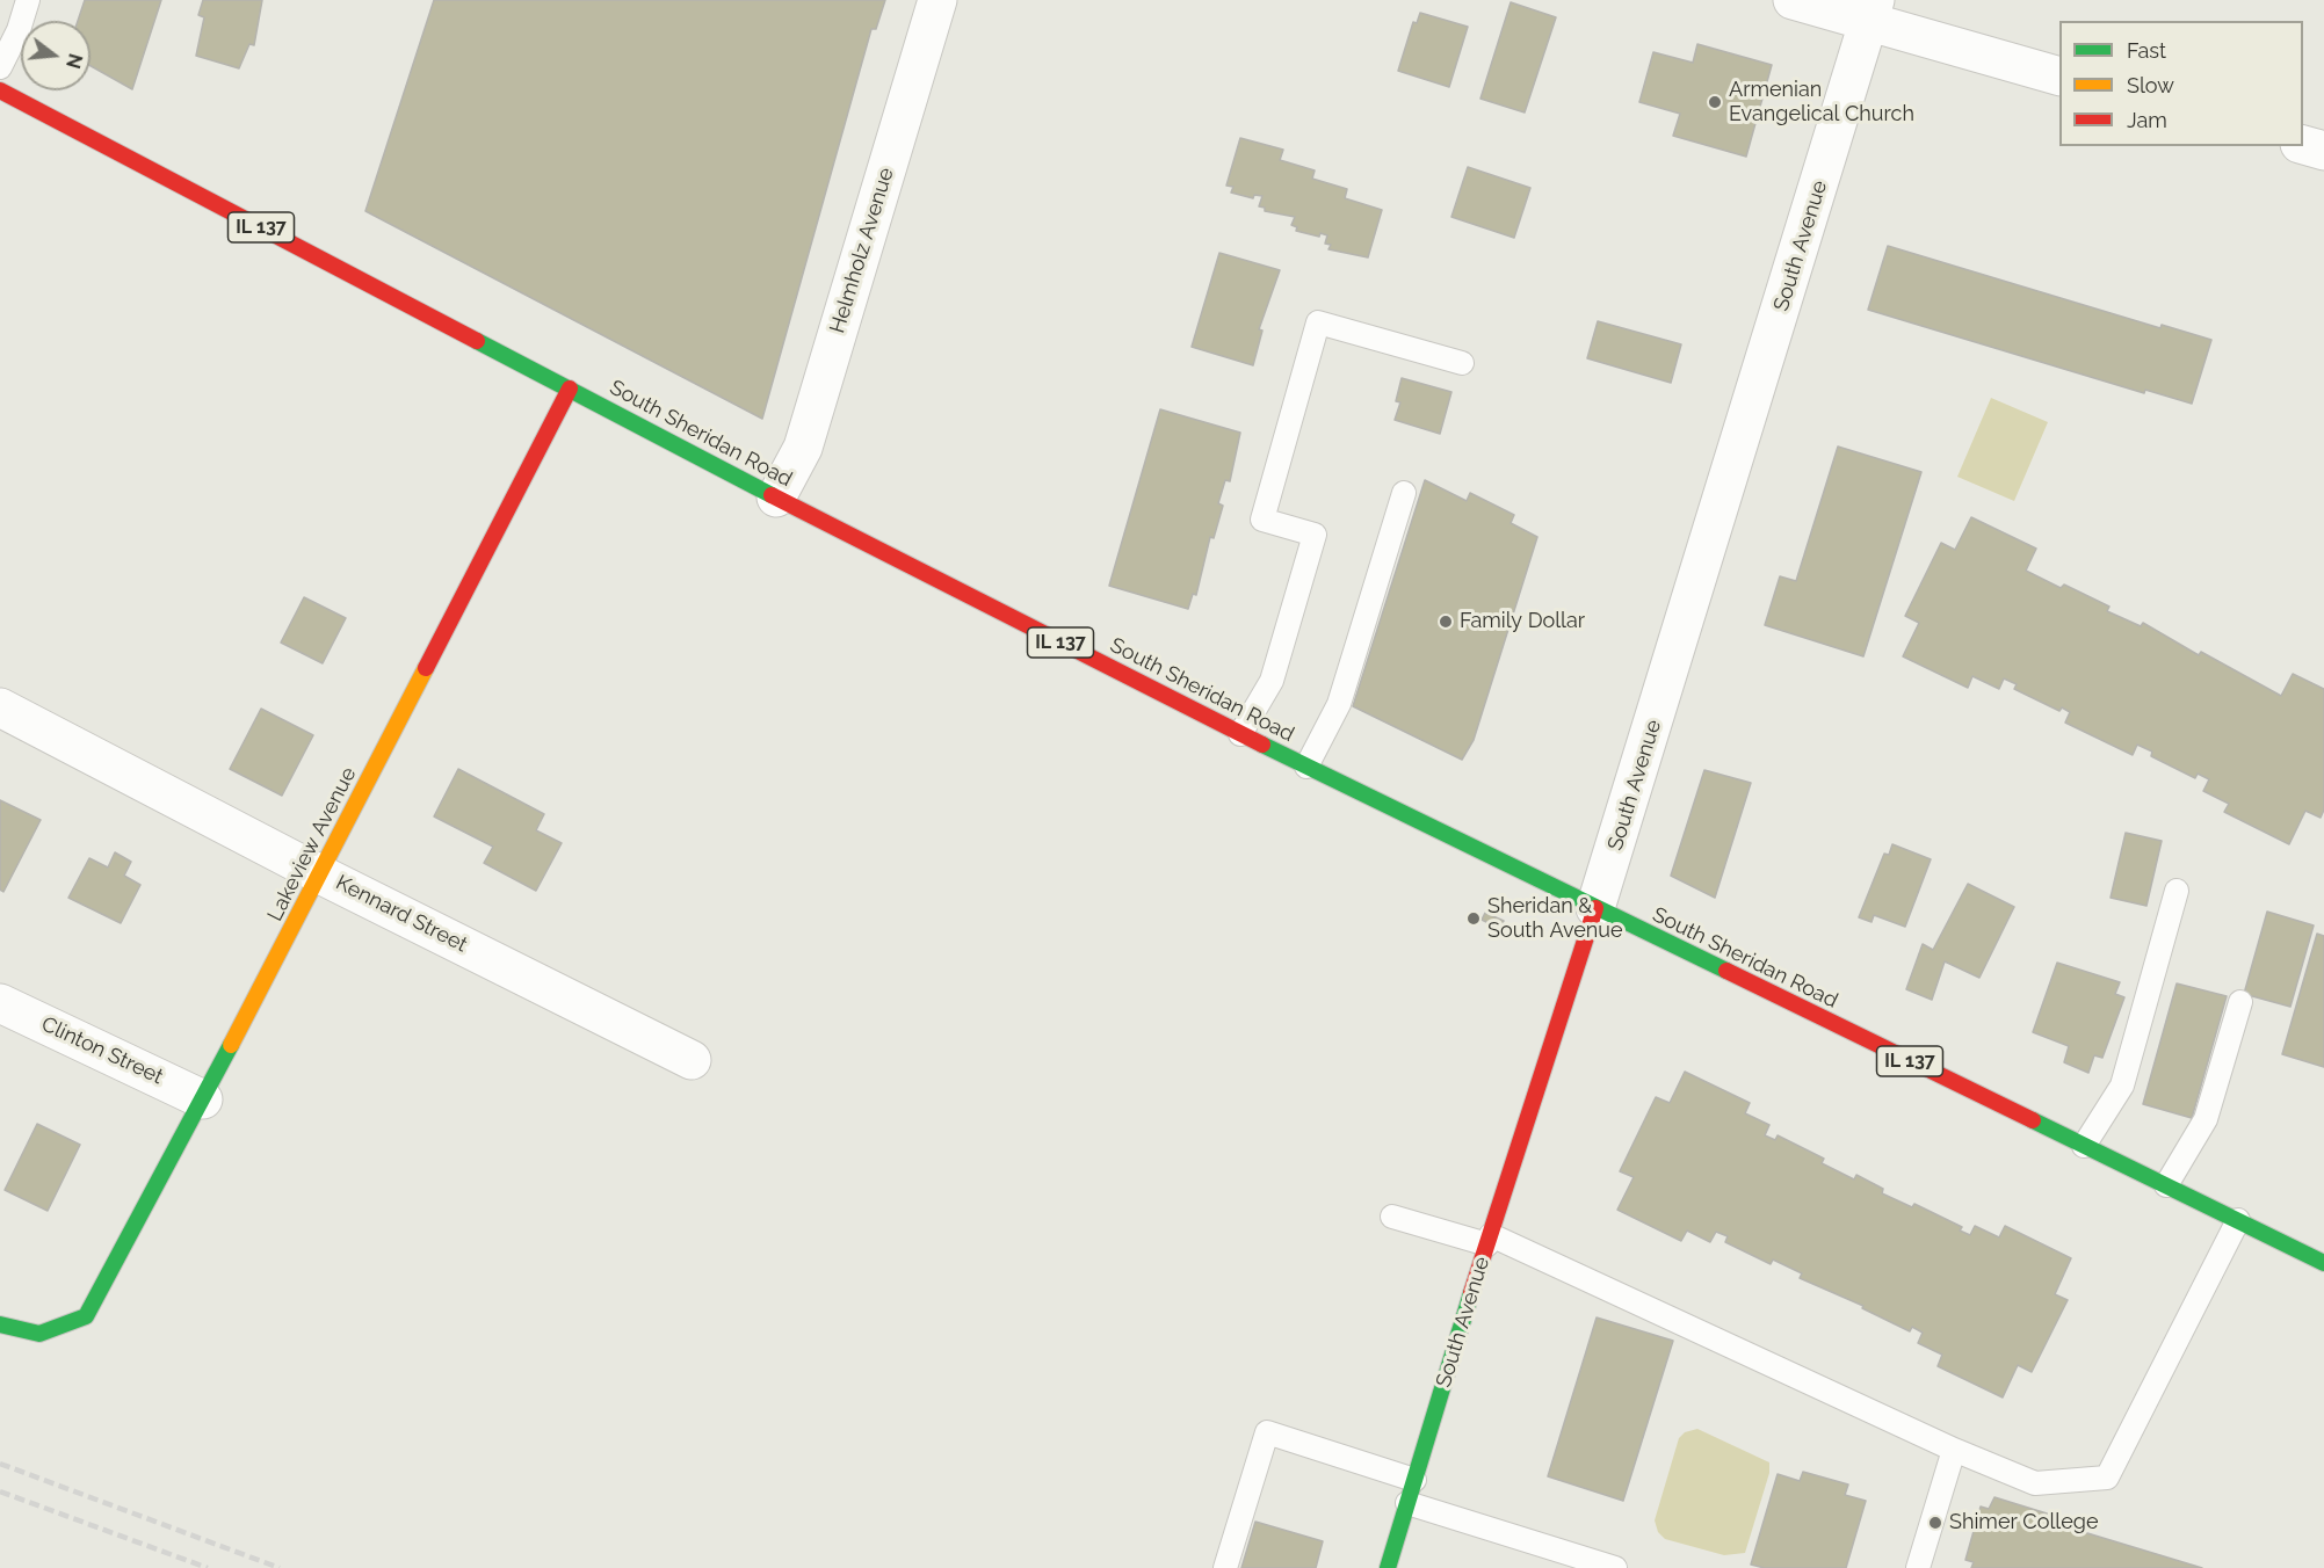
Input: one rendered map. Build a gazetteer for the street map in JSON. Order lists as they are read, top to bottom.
{
  "streets": {
    "main road": [
      "IL 137",
      "South Avenue",
      "South Sheridan Road",
      "Lakeview Avenue"
    ],
    "street": ["Helmholz Avenue", "Kennard Street", "Clinton Street"]
  },
  "crossings": [
    ["South Avenue", "South Sheridan Road"],
    ["Helmholz Avenue", "South Sheridan Road"],
    ["South Sheridan Road", "Lakeview Avenue"],
    ["Lakeview Avenue", "Kennard Street"],
    ["Lakeview Avenue", "Clinton Street"]
  ],
  "places": [
    "Armenian Evangelical Church",
    "Family Dollar",
    "Sheridan & South Avenue",
    "Shimer College"
  ],
  "legend": ["Fast", "Slow", "Jam"],
  "north": "right"
}
